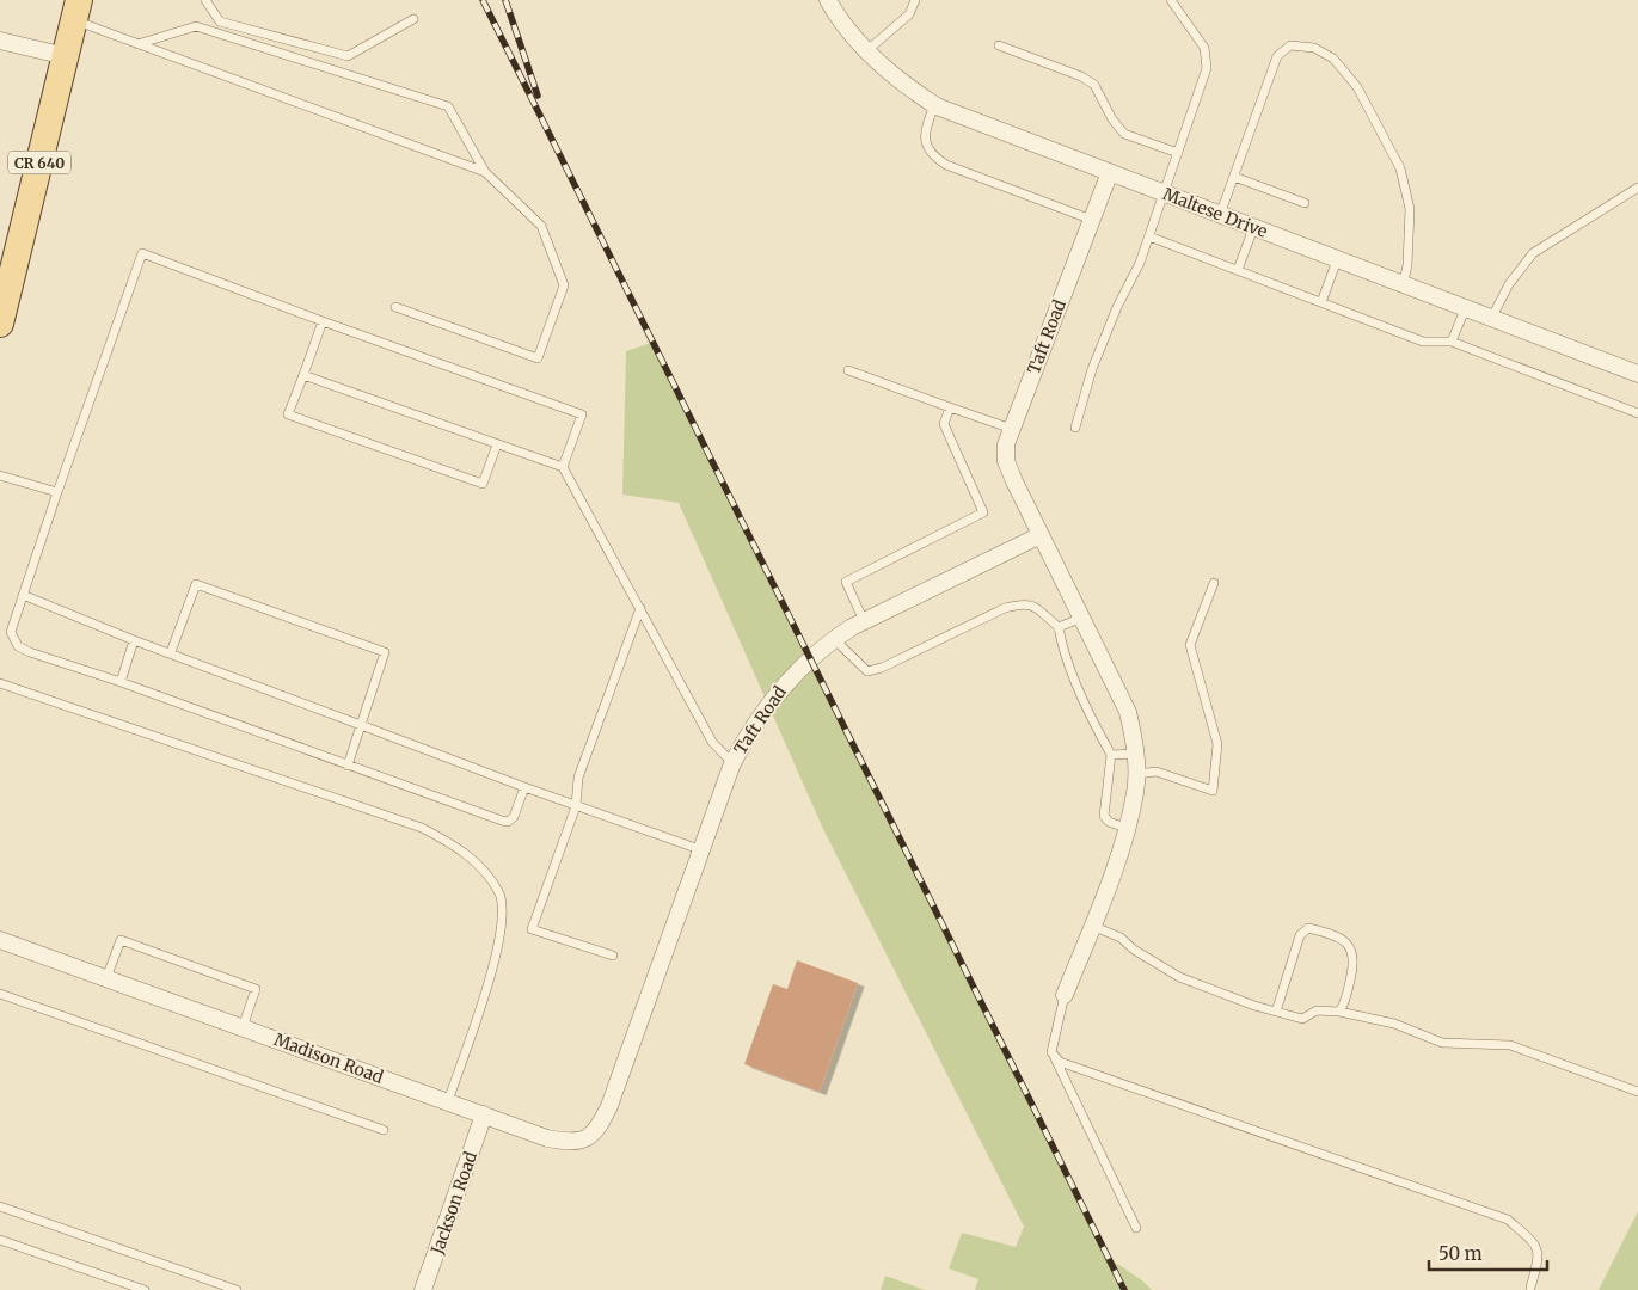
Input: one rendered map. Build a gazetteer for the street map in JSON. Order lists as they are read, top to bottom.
{
  "streets": {
    "main road": ["CR 640"],
    "street": [
      "Maltese Drive",
      "Taft Road",
      "Madison Road",
      "Jackson Road"
    ]
  },
  "crossings": [
    ["Maltese Drive", "Taft Road"],
    ["Taft Road", "Madison Road"],
    ["Madison Road", "Jackson Road"]
  ],
  "scale_bar": "50 m"
}
